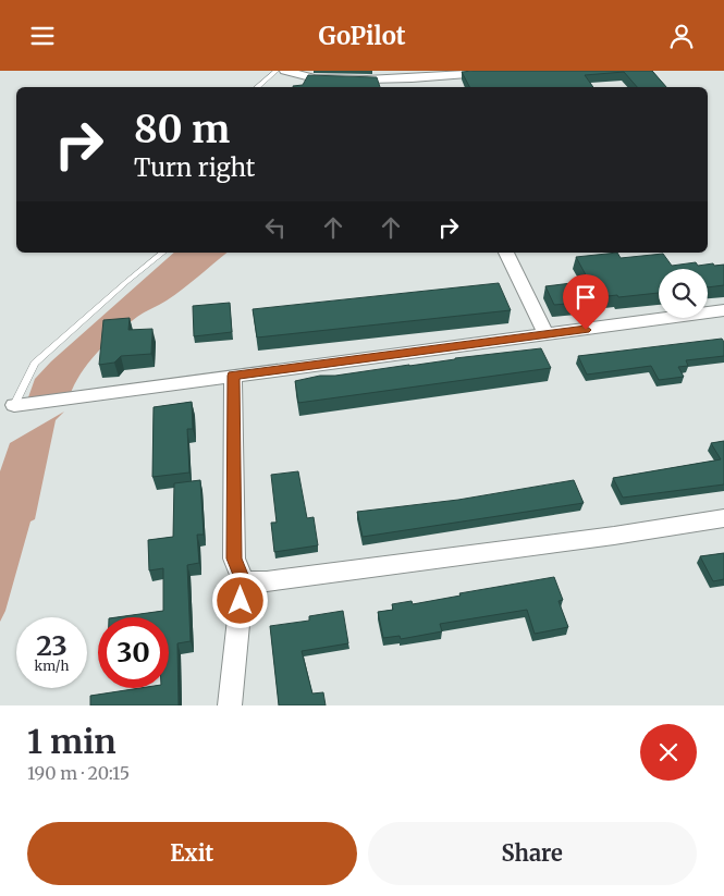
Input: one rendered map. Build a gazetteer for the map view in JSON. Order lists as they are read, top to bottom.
{
  "page": {
    "header": "GoPilot",
    "turn": ["80 m", "Turn right"],
    "speed": "23 km/h",
    "limit": "30",
    "heading": ["1 min", "190 m · 20:15"],
    "buttons": ["Exit", "Share"]
  }
}
